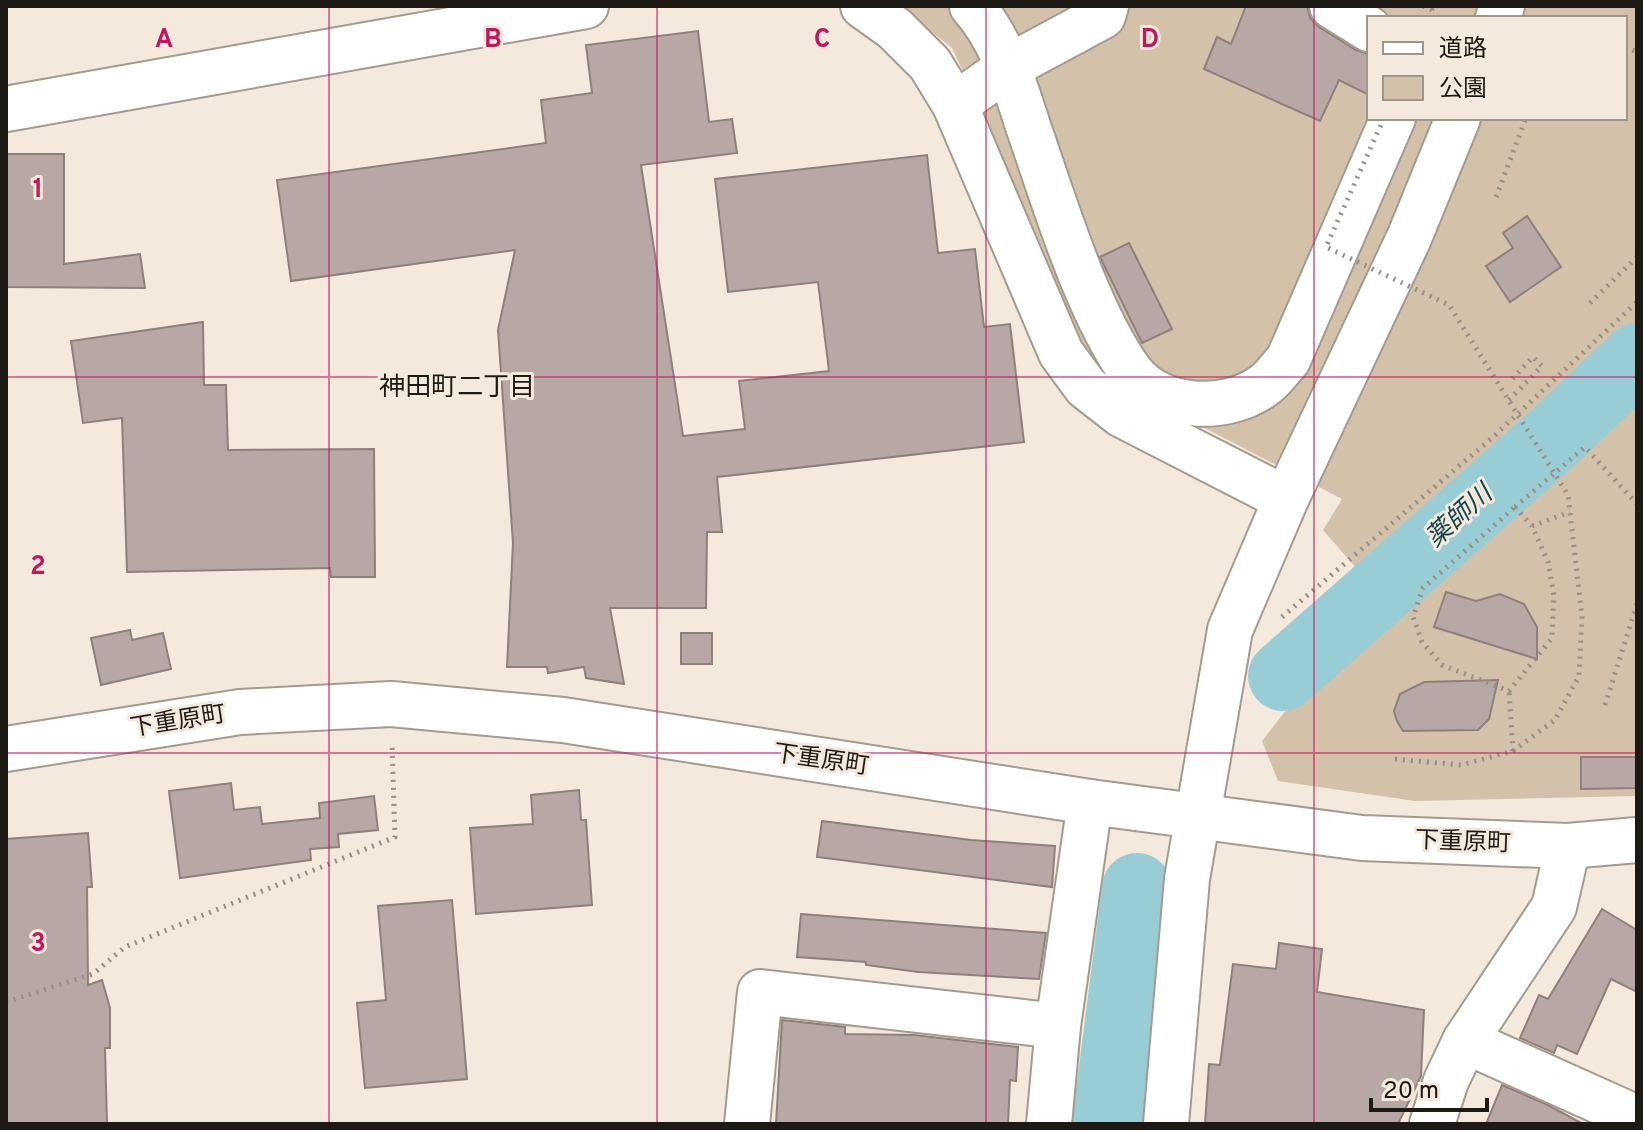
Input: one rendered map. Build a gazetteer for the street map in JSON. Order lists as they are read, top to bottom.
{
  "streets": {
    "street": ["下重原町"]
  },
  "districts": ["神田町二丁目"],
  "water": ["薬師川"],
  "legend": ["道路", "公園"],
  "scale_bar": "20 m",
  "grid": {
    "columns": [
      "A",
      "B",
      "C",
      "D"
    ],
    "rows": ["1", "2", "3"]
  }
}
